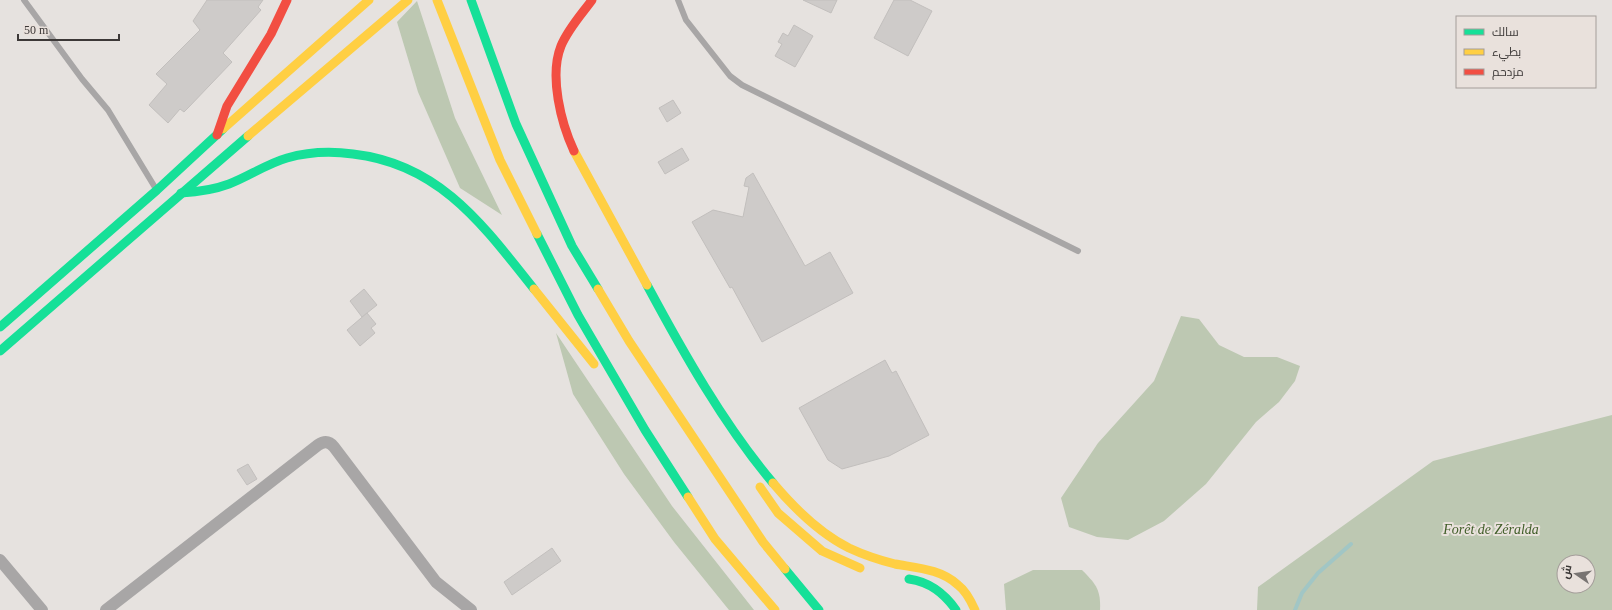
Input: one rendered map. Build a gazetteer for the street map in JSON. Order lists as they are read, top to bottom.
{
  "parks": ["Forêt de Zéralda"],
  "legend": ["سالك", "بطيء", "مزدحم"],
  "scale_bar": "50 m",
  "north": "left"
}
